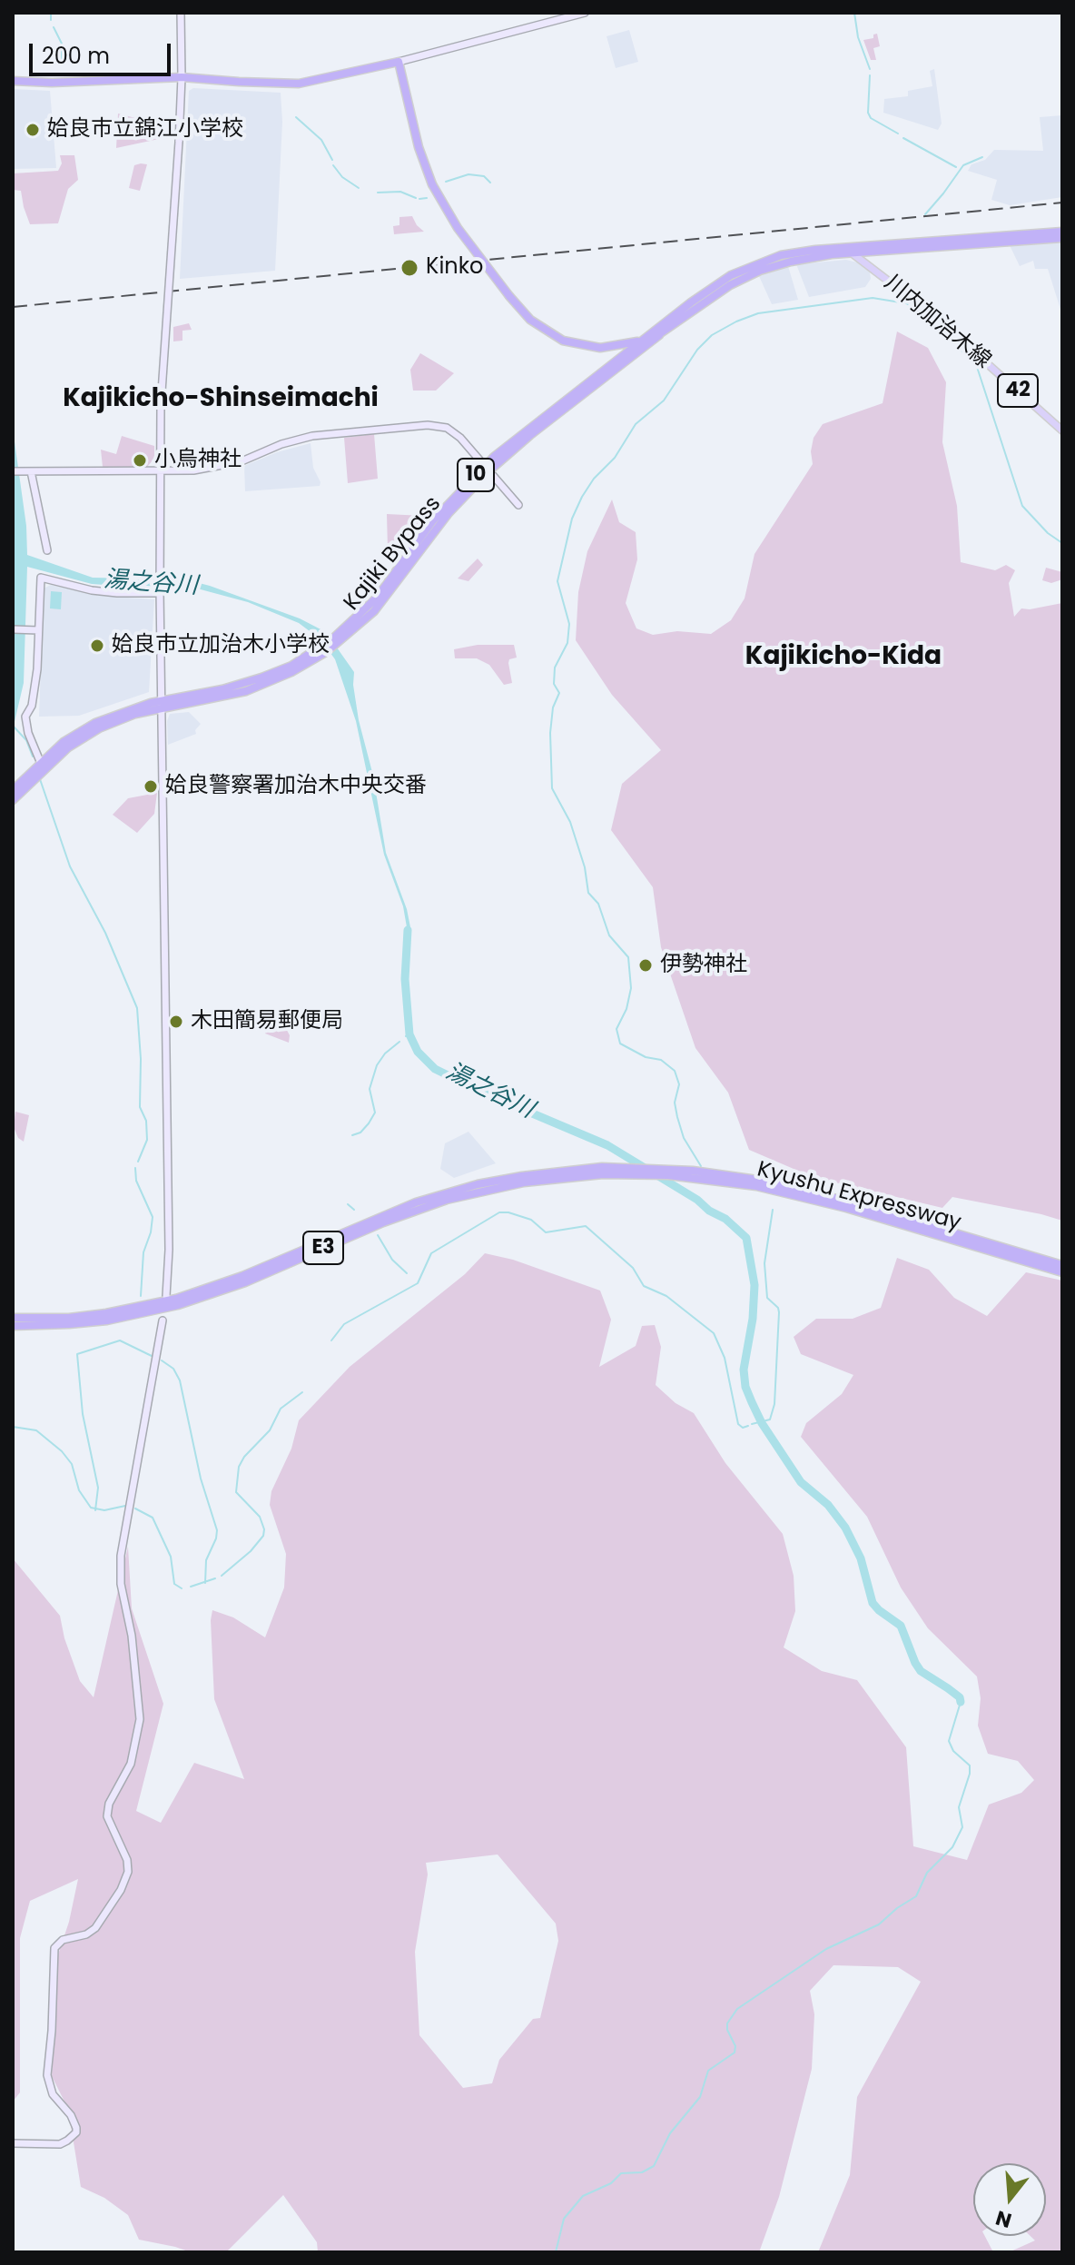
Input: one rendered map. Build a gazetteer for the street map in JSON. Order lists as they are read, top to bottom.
{
  "streets": {
    "highway": [
      "10",
      "Kajiki Bypass",
      "Kyushu Expressway",
      "E3"
    ],
    "main road": ["川内加治木線", "42"]
  },
  "crossings": [
    ["川内加治木線", "10"],
    ["10", "Kajiki Bypass"]
  ],
  "districts": ["Kajikicho-Shinseimachi", "Kajikicho-Kida"],
  "water": ["湯之谷川"],
  "places": [
    "姶良市立錦江小学校",
    "Kinko",
    "小烏神社",
    "姶良市立加治木小学校",
    "姶良警察署加治木中央交番",
    "伊勢神社",
    "木田簡易郵便局"
  ],
  "scale_bar": "200 m",
  "north": "bottom"
}
